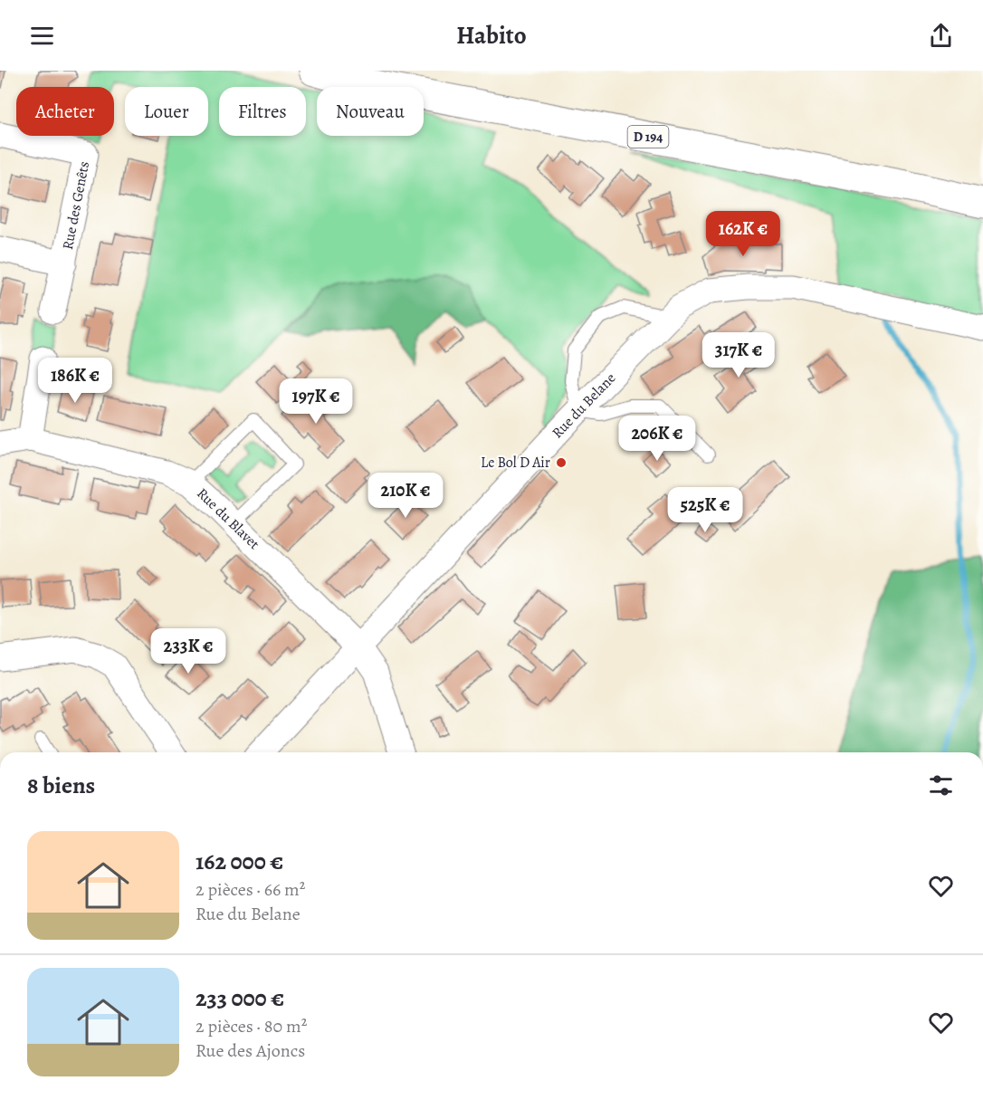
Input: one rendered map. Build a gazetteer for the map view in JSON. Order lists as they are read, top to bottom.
{
  "streets": {
    "main road": ["D 194"],
    "street": ["Rue des Genêts", "Rue du Belane", "Rue du Blavet"]
  },
  "crossings": [
    ["Rue du Belane", "Rue du Blavet"]
  ],
  "places": ["Le Bol D Air"],
  "page": {
    "header": "Habito",
    "chip": [
      "Acheter",
      "Louer",
      "Filtres",
      "Nouveau"
    ],
    "price": [
      "162K €",
      "317K €",
      "186K €",
      "197K €",
      "206K €",
      "210K €",
      "525K €",
      "233K €"
    ],
    "heading": "8 biens",
    "list": [
      {
        "name": "162 000 €",
        "note": "2 pièces · 66 m² · Rue du Belane"
      },
      {
        "name": "233 000 €",
        "note": "2 pièces · 80 m² · Rue des Ajoncs"
      }
    ]
  }
}
